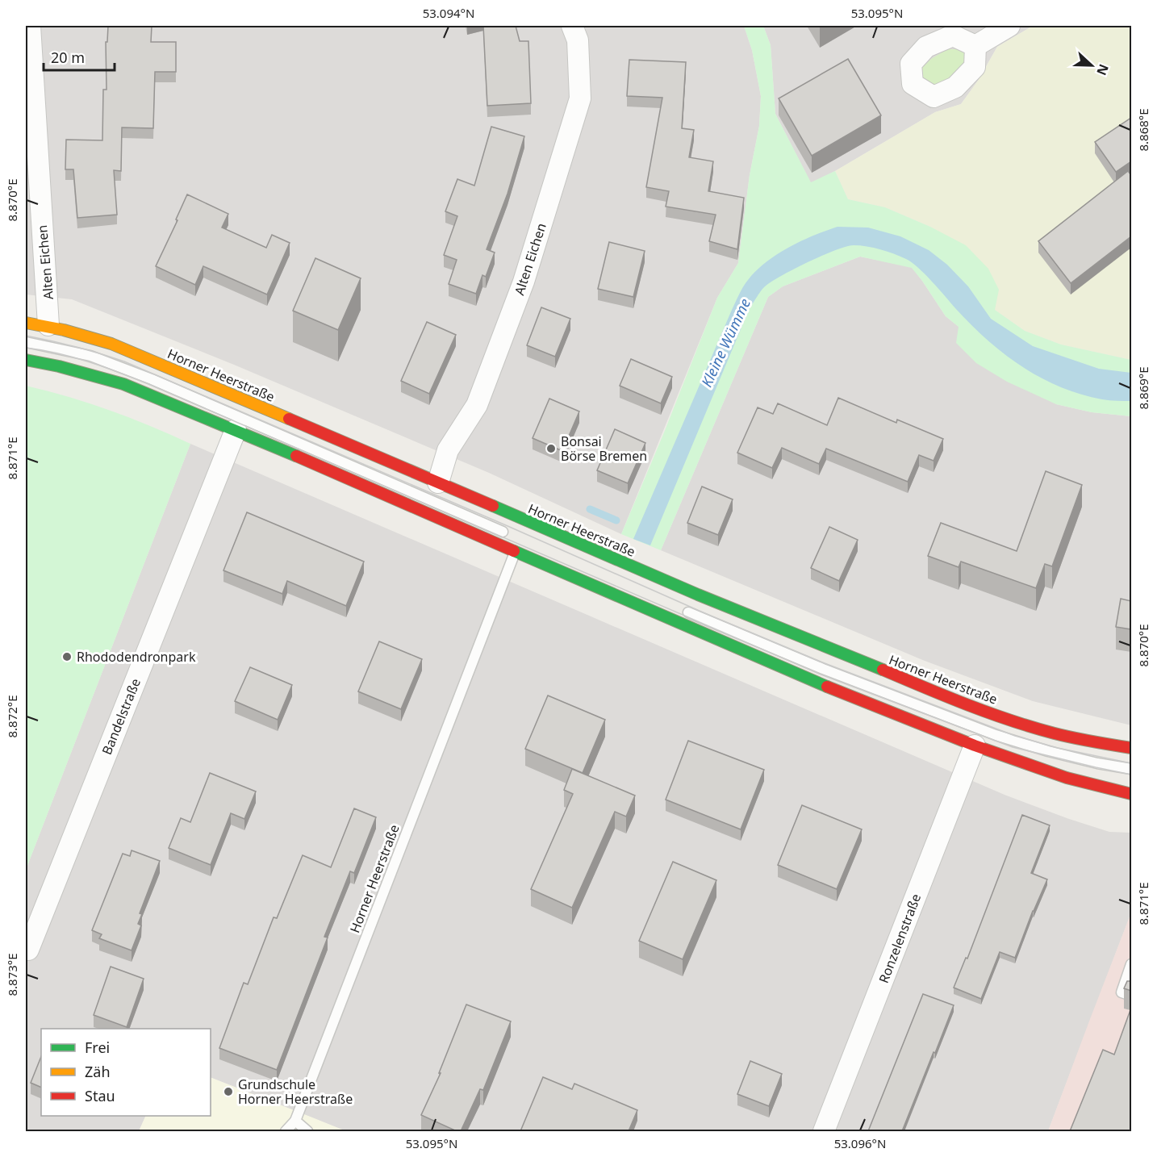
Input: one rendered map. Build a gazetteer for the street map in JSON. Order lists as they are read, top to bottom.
{
  "streets": {
    "main road": ["Horner Heerstraße"],
    "street": ["Alten Eichen", "Bandelstraße", "Ronzelenstraße"]
  },
  "crossings": [
    ["Alten Eichen", "Horner Heerstraße"]
  ],
  "water": ["Kleine Wümme"],
  "places": ["Bonsai Börse Bremen", "Rhododendronpark", "Grundschule Horner Heerstraße"],
  "legend": ["Frei", "Zäh", "Stau"],
  "scale_bar": "20 m",
  "north": "right",
  "coordinates": [
    "53.094°N",
    "53.095°N",
    "8.868°E",
    "8.870°E",
    "8.869°E",
    "8.871°E",
    "8.872°E",
    "8.873°E",
    "53.096°N"
  ]
}
